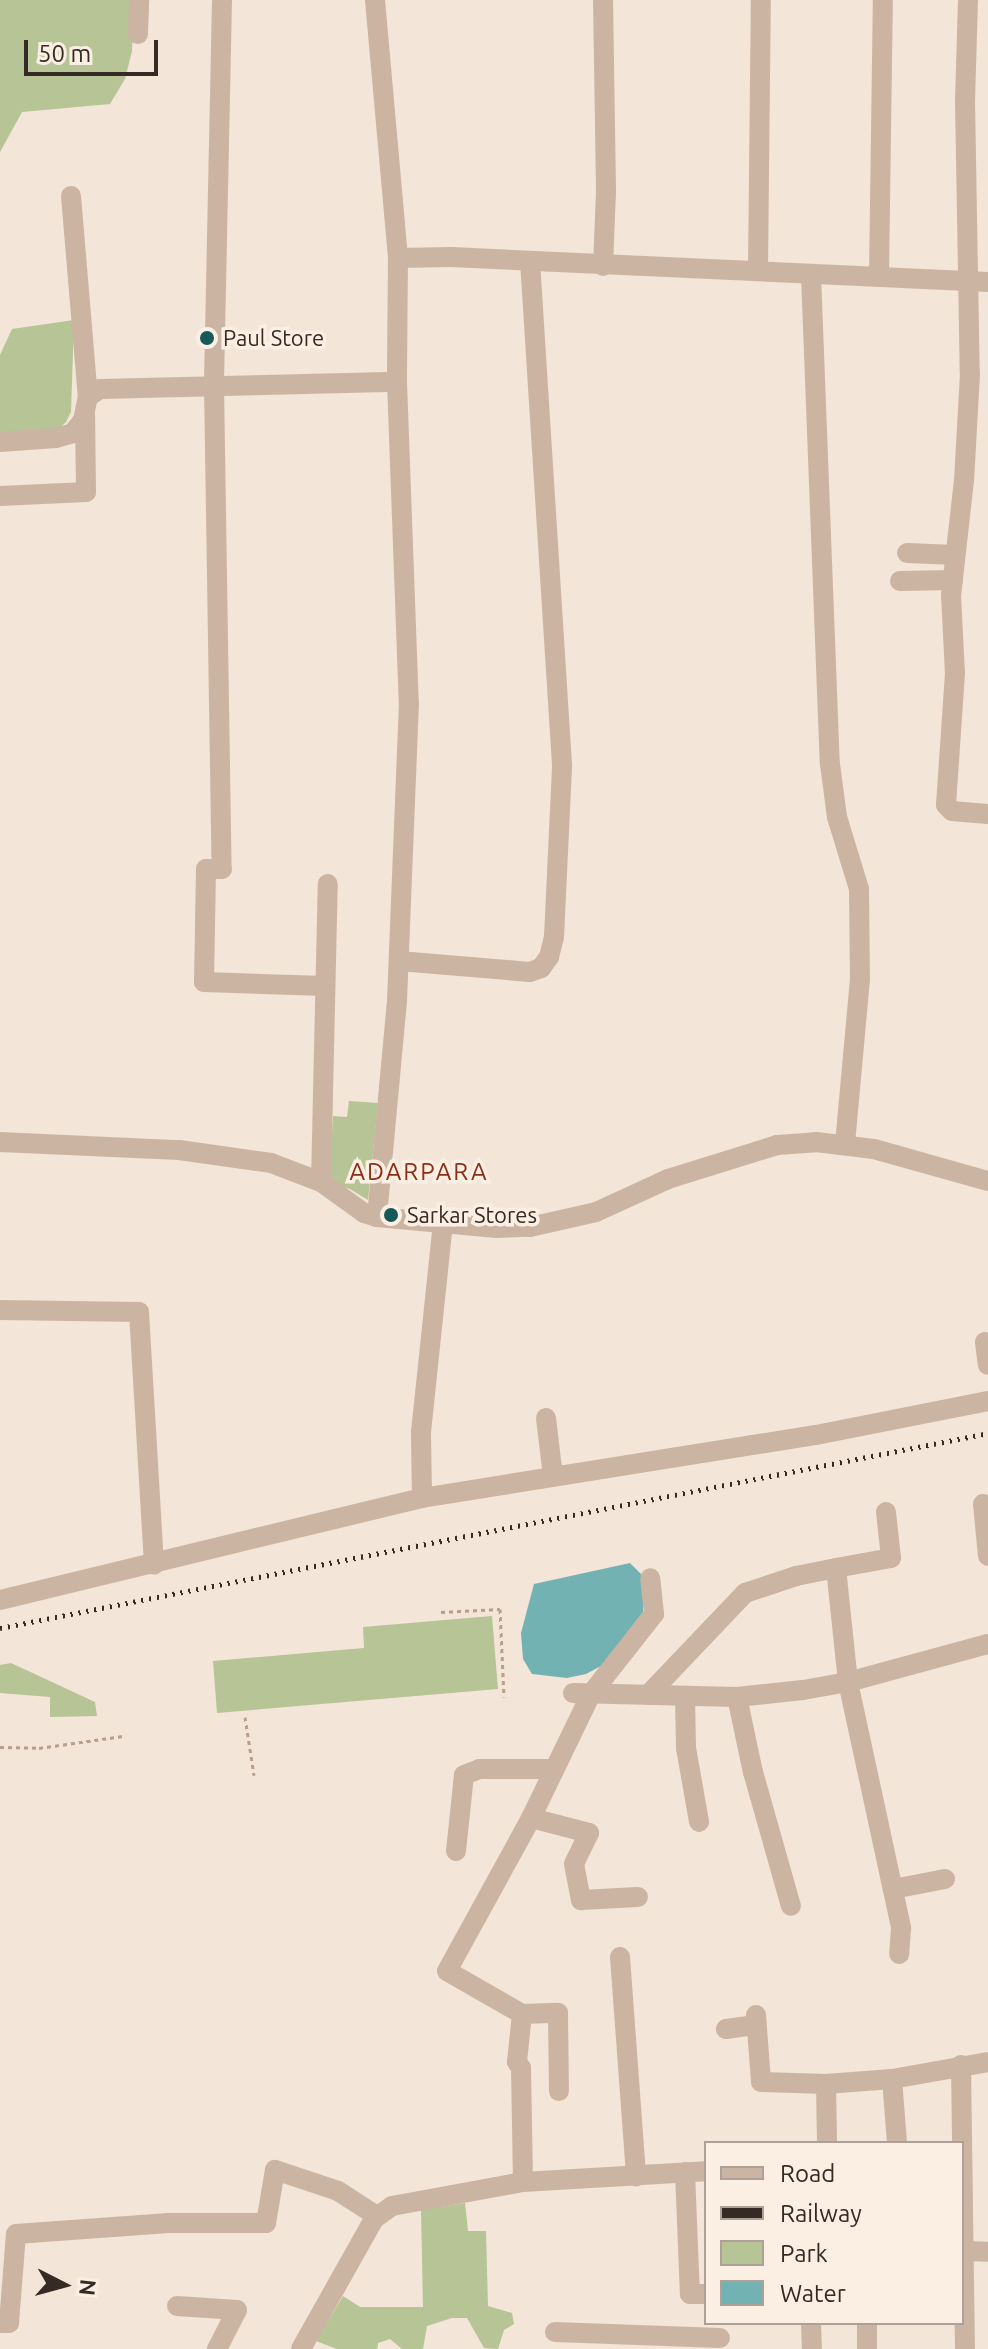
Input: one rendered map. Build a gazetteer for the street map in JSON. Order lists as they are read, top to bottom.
{
  "districts": ["ADARPARA"],
  "places": ["Paul Store", "Sarkar Stores"],
  "legend": [
    "Road",
    "Railway",
    "Park",
    "Water"
  ],
  "scale_bar": "50 m",
  "north": "right"
}
